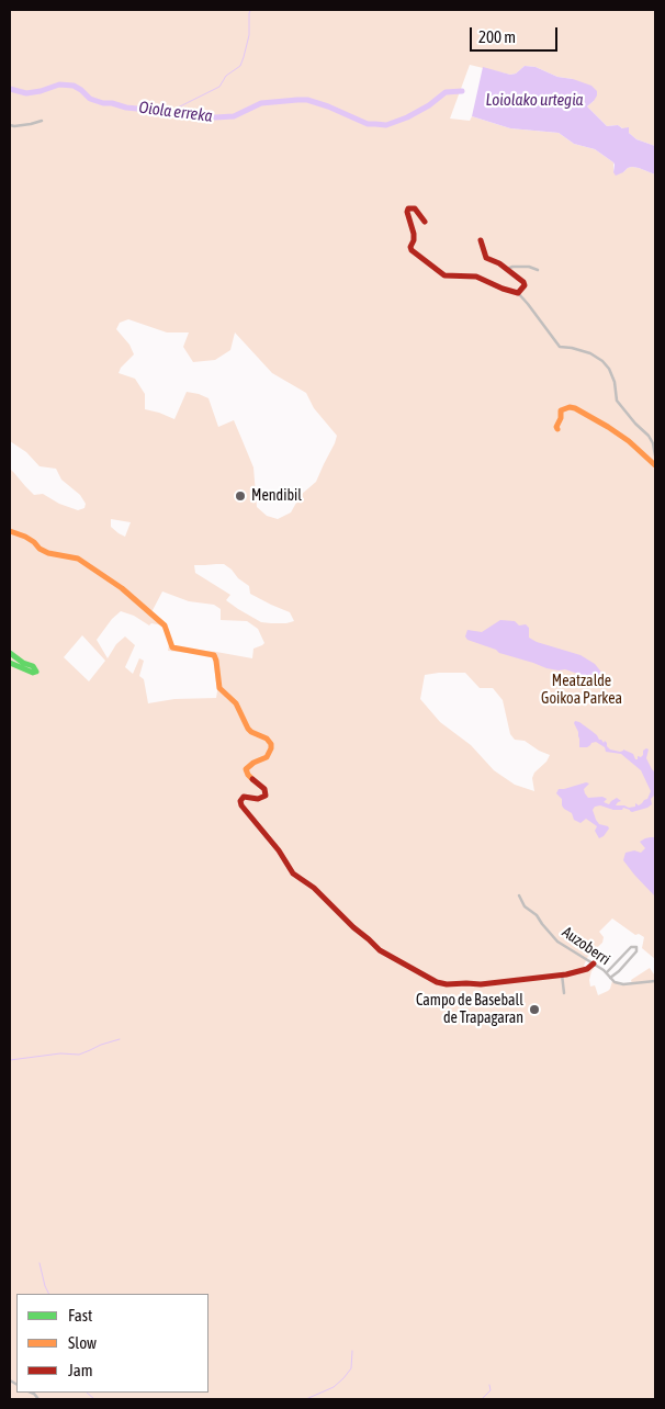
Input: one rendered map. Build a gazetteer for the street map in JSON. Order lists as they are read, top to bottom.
{
  "streets": {
    "street": ["Auzoberri"]
  },
  "water": ["Loiolako urtegia", "Oiola erreka"],
  "parks": ["Meatzalde Goikoa Parkea"],
  "places": ["Mendibil", "Campo de Baseball de Trapagaran"],
  "legend": ["Fast", "Slow", "Jam"],
  "scale_bar": "200 m"
}
